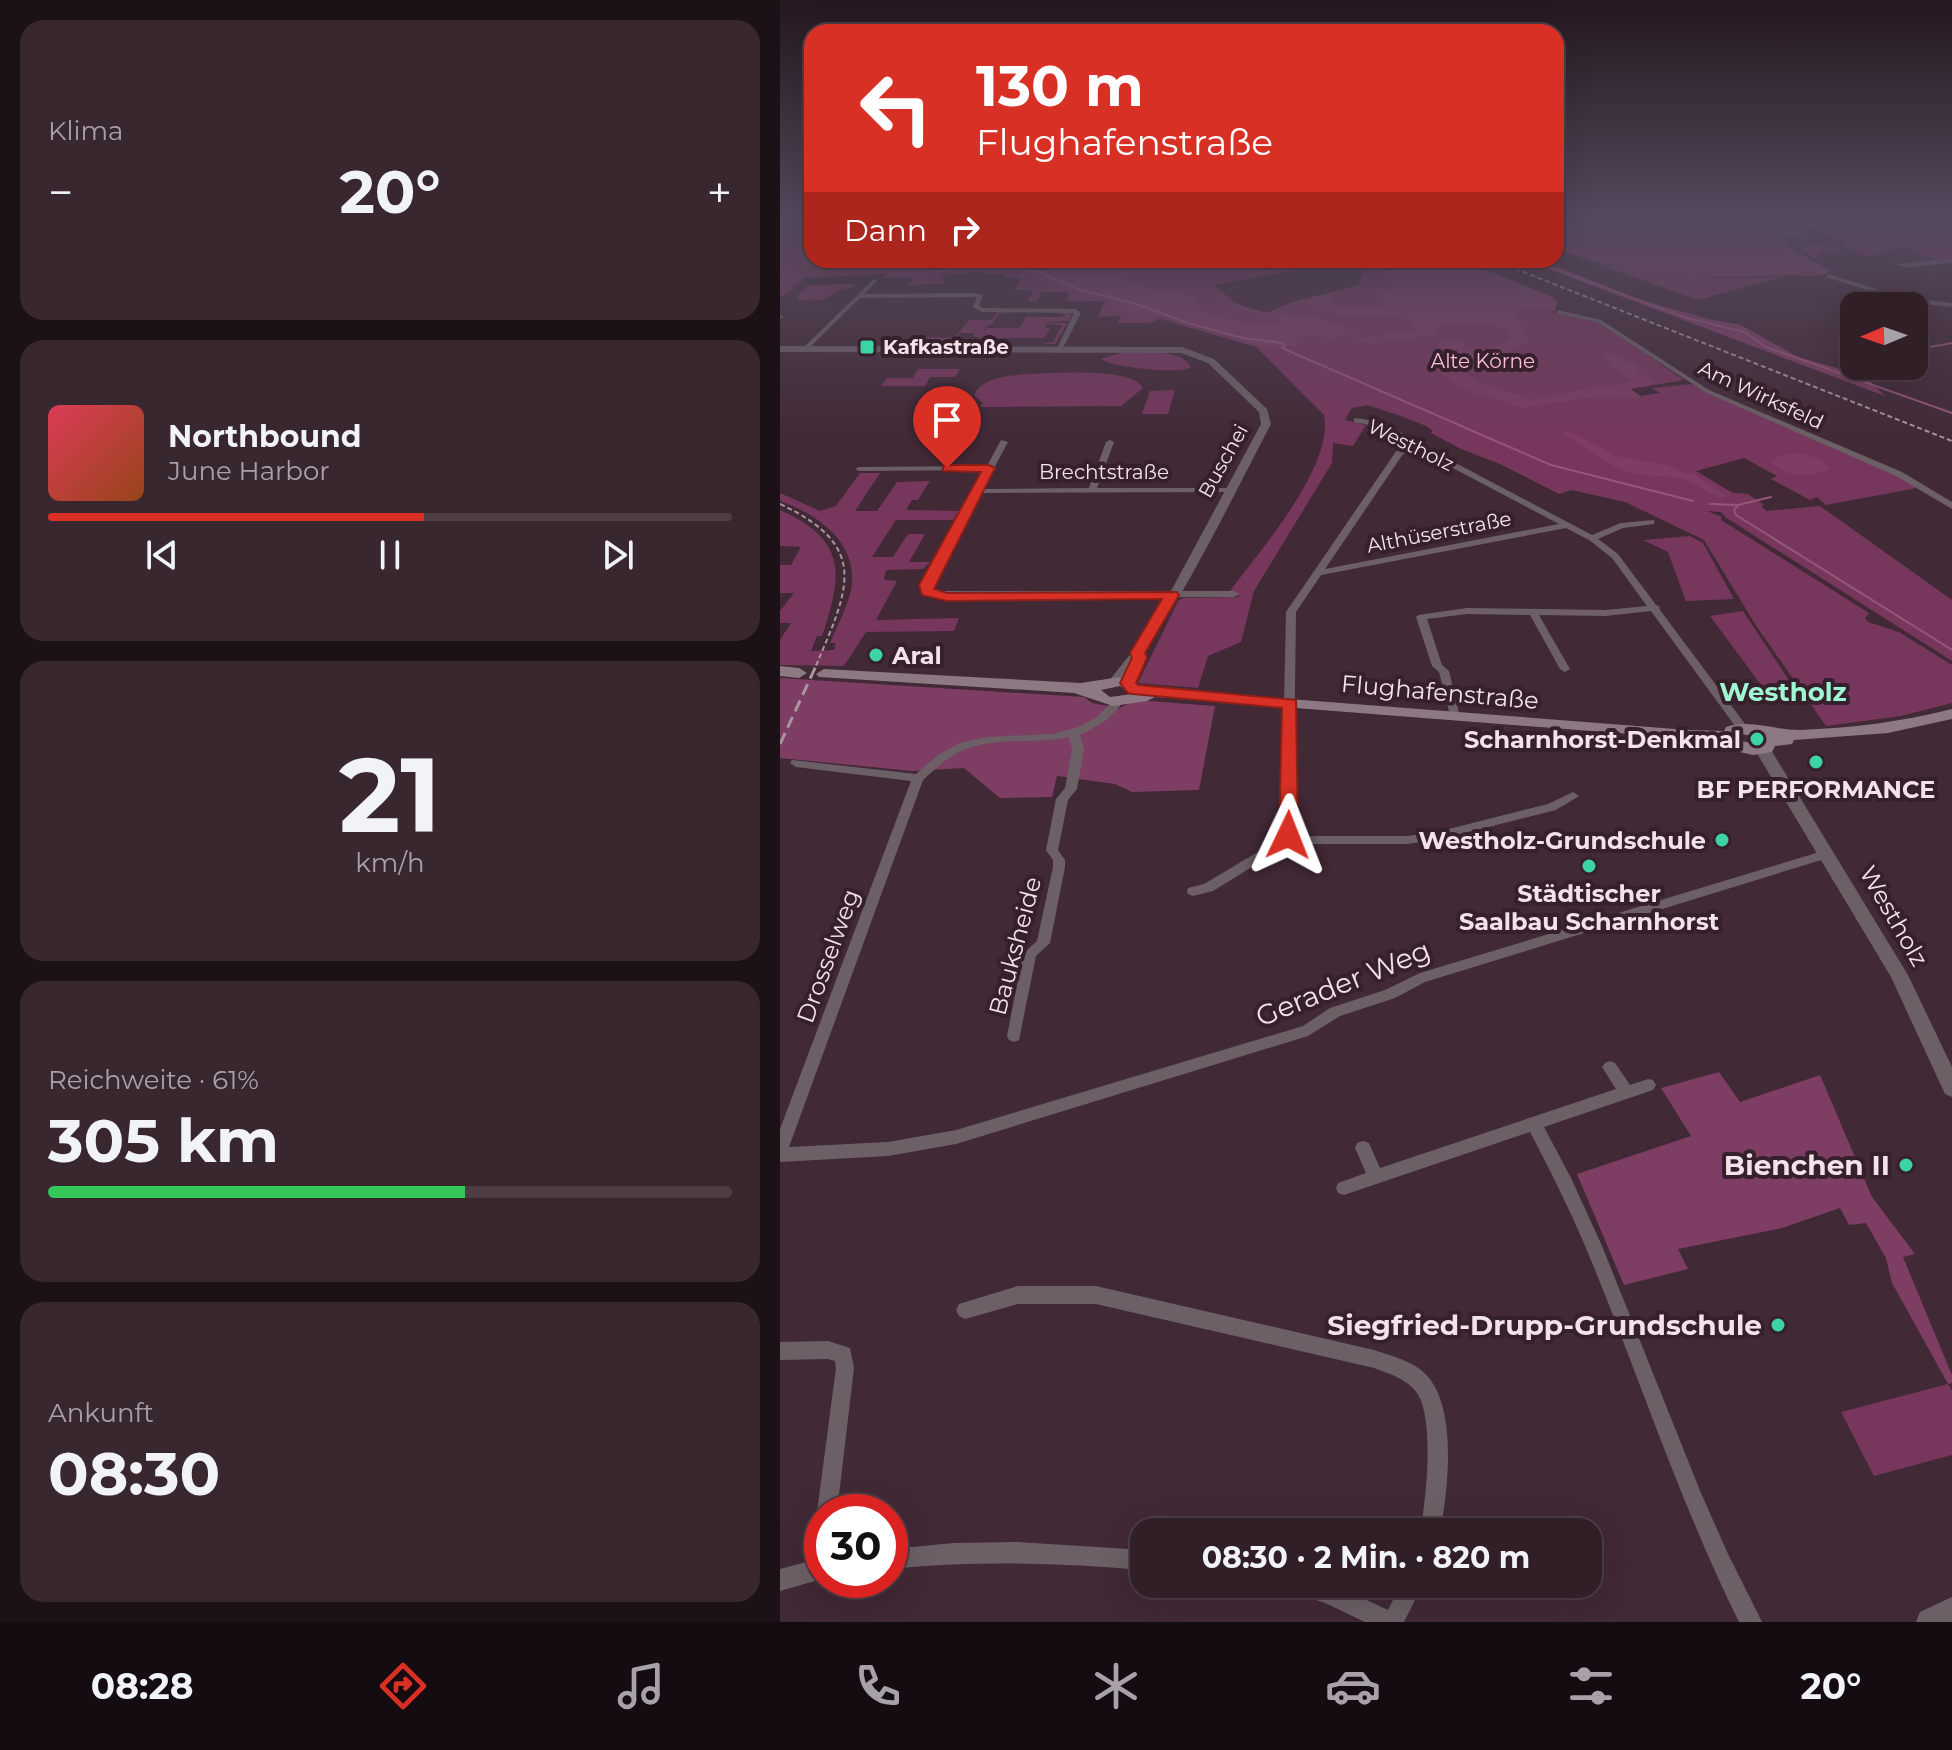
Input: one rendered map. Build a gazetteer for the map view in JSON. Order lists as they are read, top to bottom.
{
  "streets": {
    "main road": ["Flughafenstraße"],
    "street": [
      "Am Wirksfeld",
      "Westholz",
      "Buschei",
      "Brechtstraße",
      "Althüserstraße",
      "Bauksheide",
      "Drosselweg",
      "Gerader Weg"
    ]
  },
  "crossings": [
    ["Westholz", "Althüserstraße"],
    ["Westholz", "Flughafenstraße"],
    ["Westholz", "Gerader Weg"],
    ["Buschei", "Brechtstraße"],
    ["Buschei", "Flughafenstraße"],
    ["Drosselweg", "Gerader Weg"]
  ],
  "districts": ["Westholz"],
  "parks": ["Alte Körne"],
  "places": {
    "transit": ["Kafkastraße"],
    "other": [
      "Aral",
      "Scharnhorst-Denkmal",
      "BF PERFORMANCE",
      "Westholz-Grundschule",
      "Städtischer Saalbau Scharnhorst",
      "Bienchen II",
      "Siegfried-Drupp-Grundschule"
    ]
  },
  "north": "left",
  "page": {
    "tile": [
      "Klima",
      ["21", "km/h"],
      ["Reichweite · 61%", "305 km"],
      ["Ankunft", "08:30"]
    ],
    "turn": ["130 m", "Flughafenstraße"],
    "heat": ["−", "20°", "+"],
    "then": "Dann",
    "song": ["Northbound", "June Harbor"],
    "limit": "30",
    "trip": "08:30 · 2 Min. · 820 m",
    "tabs": ["08:28", "20°"]
  }
}
